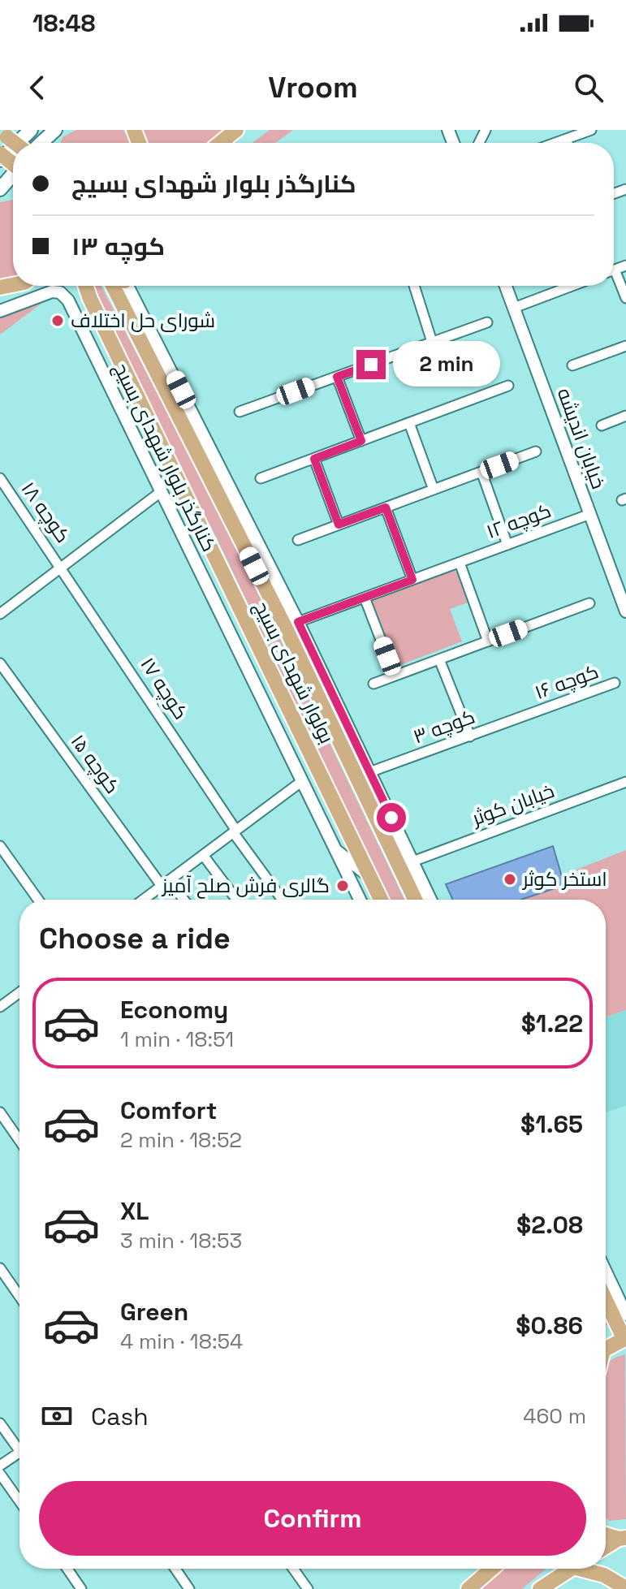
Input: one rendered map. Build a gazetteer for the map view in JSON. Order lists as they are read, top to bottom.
{
  "streets": {
    "main road": ["بولوار شهدای بسیج"],
    "street": [
      "خیابان اندیشه",
      "کنارگذر بلوار شهدای بسیج",
      "کوچه ۱۸",
      "کوچه ۱۲",
      "کوچه ۱۶",
      "کوچه ۱۷",
      "کوچه ۳",
      "کوچه ۱۵",
      "خیابان کوثر"
    ]
  },
  "crossings": [
    ["خیابان اندیشه", "کوچه ۱۲"],
    ["کوچه ۱۸", "کوچه ۱۷"],
    ["کوچه ۱۶", "کوچه ۳"]
  ],
  "places": ["شورای حل اختلاف", "استخر کوثر", "گالری فرش صلح آمیز"],
  "page": {
    "status": "18:48",
    "header": "Vroom",
    "banner": ["کنارگذر بلوار شهدای بسیج", "کوچه ۱۳"],
    "bubble": "2 min",
    "heading": "Choose a ride",
    "list": [
      {
        "name": "Economy",
        "note": "1 min · 18:51",
        "value": "$1.22"
      },
      {
        "name": "Comfort",
        "note": "2 min · 18:52",
        "value": "$1.65"
      },
      {
        "name": "XL",
        "note": "3 min · 18:53",
        "value": "$2.08"
      },
      {
        "name": "Green",
        "note": "4 min · 18:54",
        "value": "$0.86"
      }
    ],
    "pay": ["Cash", "460 m"],
    "buttons": "Confirm"
  }
}
